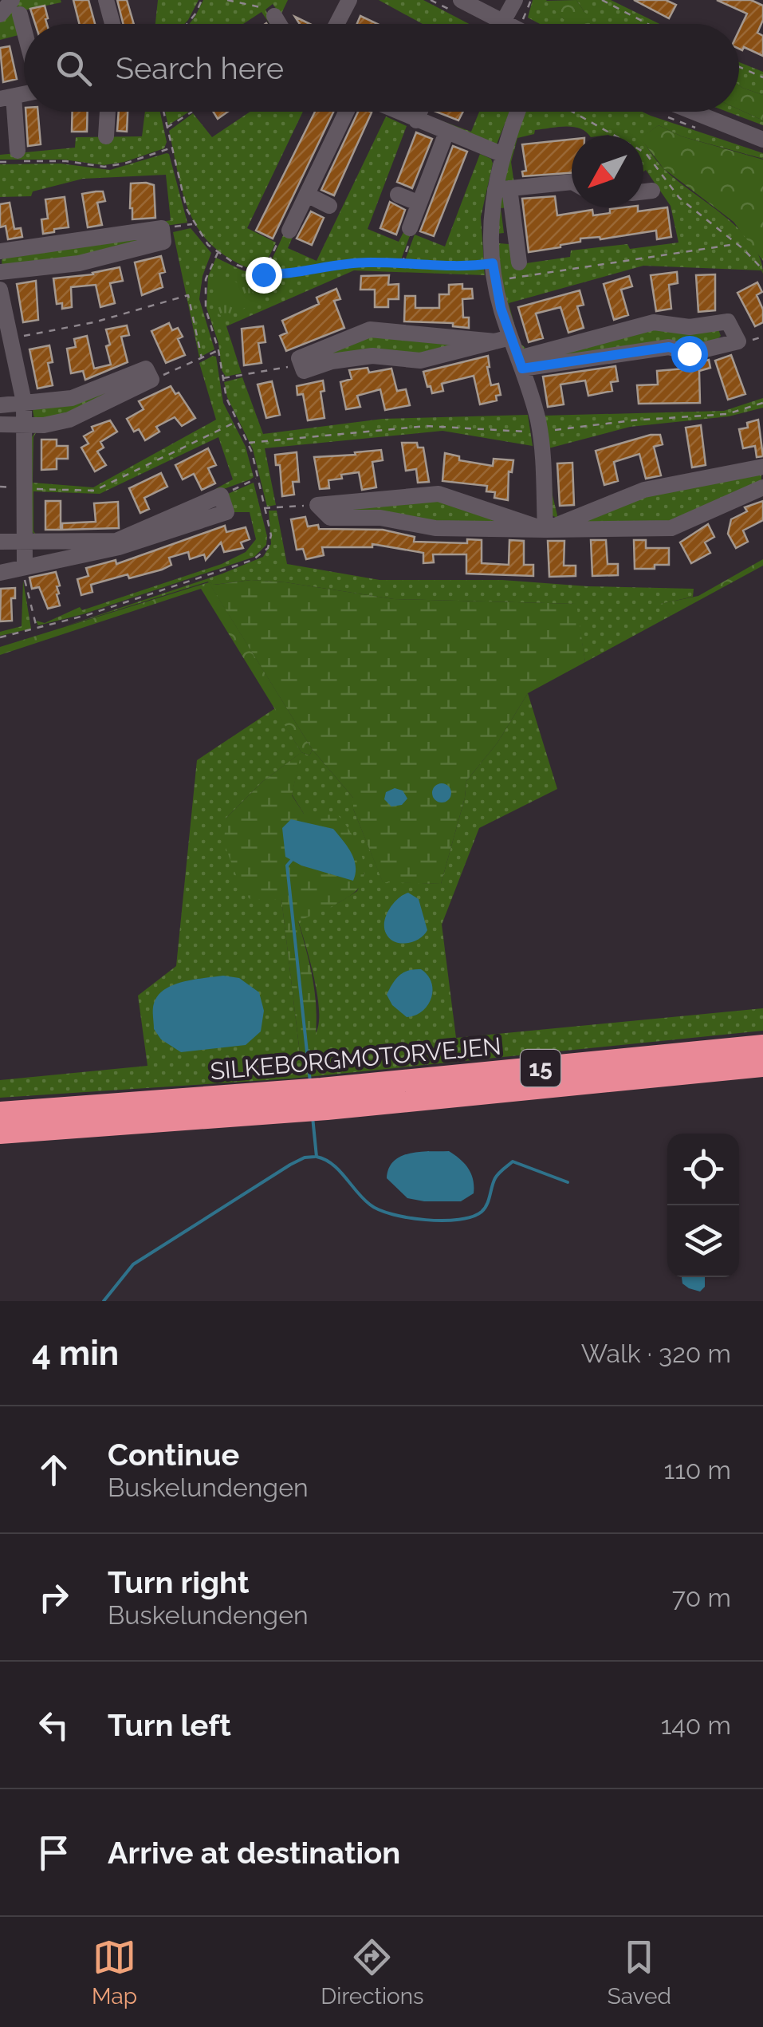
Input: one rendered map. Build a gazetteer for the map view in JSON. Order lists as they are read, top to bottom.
{
  "streets": {
    "highway": ["SILKEBORGMOTORVEJEN", "15"]
  },
  "north": "bottom left",
  "page": {
    "search": "Search here",
    "heading": ["4 min", "Walk · 320 m"],
    "list": [
      ["Continue", "Buskelundengen", "110 m"],
      ["Turn right", "Buskelundengen", "70 m"],
      ["Turn left", "140 m"],
      "Arrive at destination"
    ],
    "nav": ["Map", "Directions", "Saved"]
  }
}
